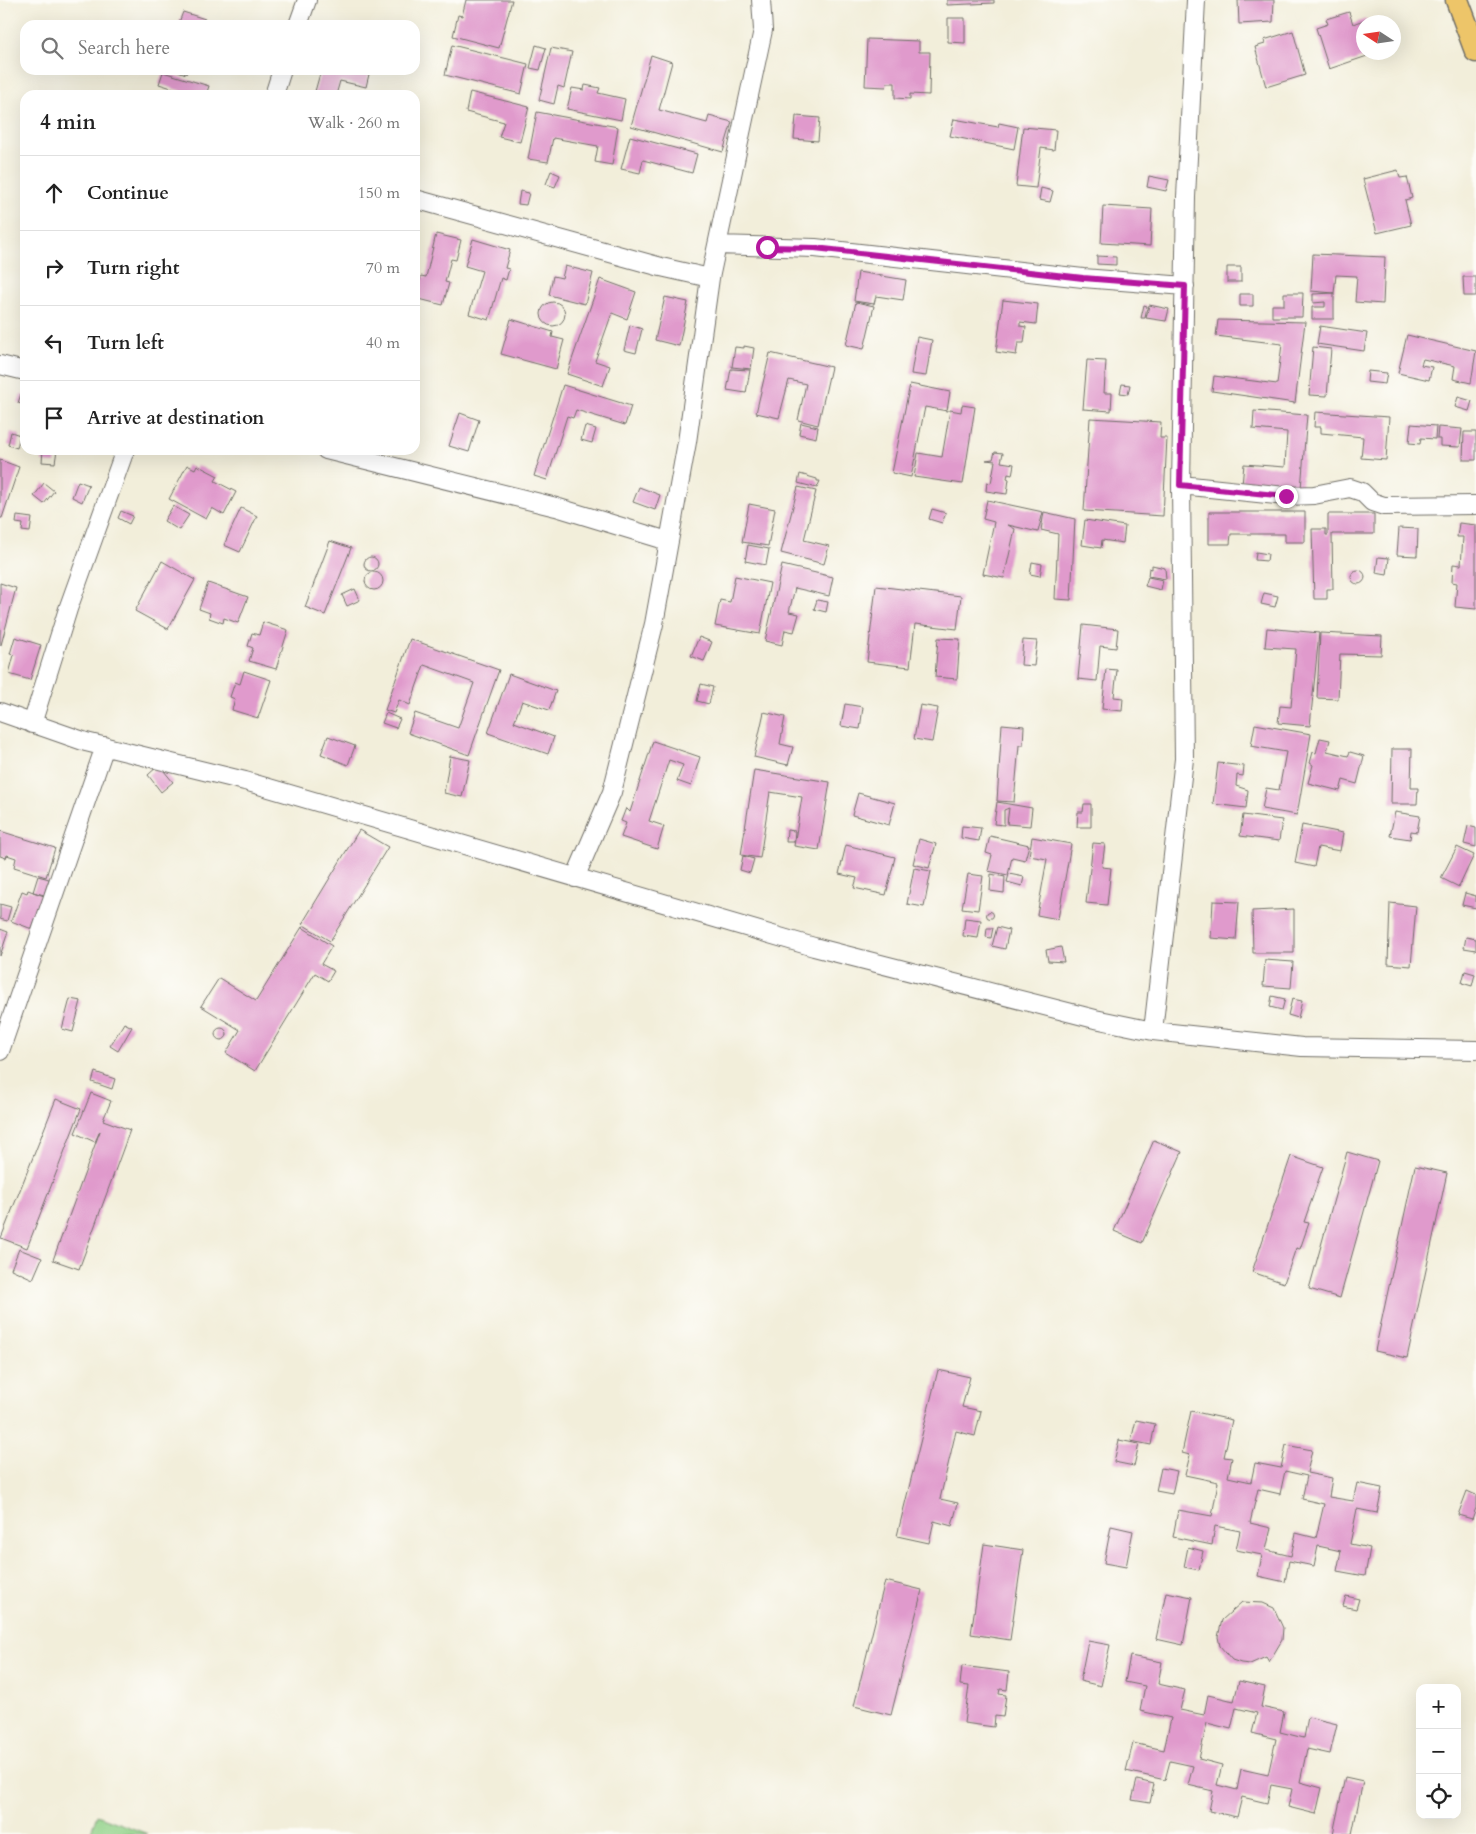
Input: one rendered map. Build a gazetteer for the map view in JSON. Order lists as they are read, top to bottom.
{
  "north": "left",
  "page": {
    "search": "Search here",
    "heading": ["4 min", "Walk · 260 m"],
    "list": [
      ["Continue", "150 m"],
      ["Turn right", "70 m"],
      ["Turn left", "40 m"],
      "Arrive at destination"
    ],
    "map_buttons": ["+", "−"]
  }
}
